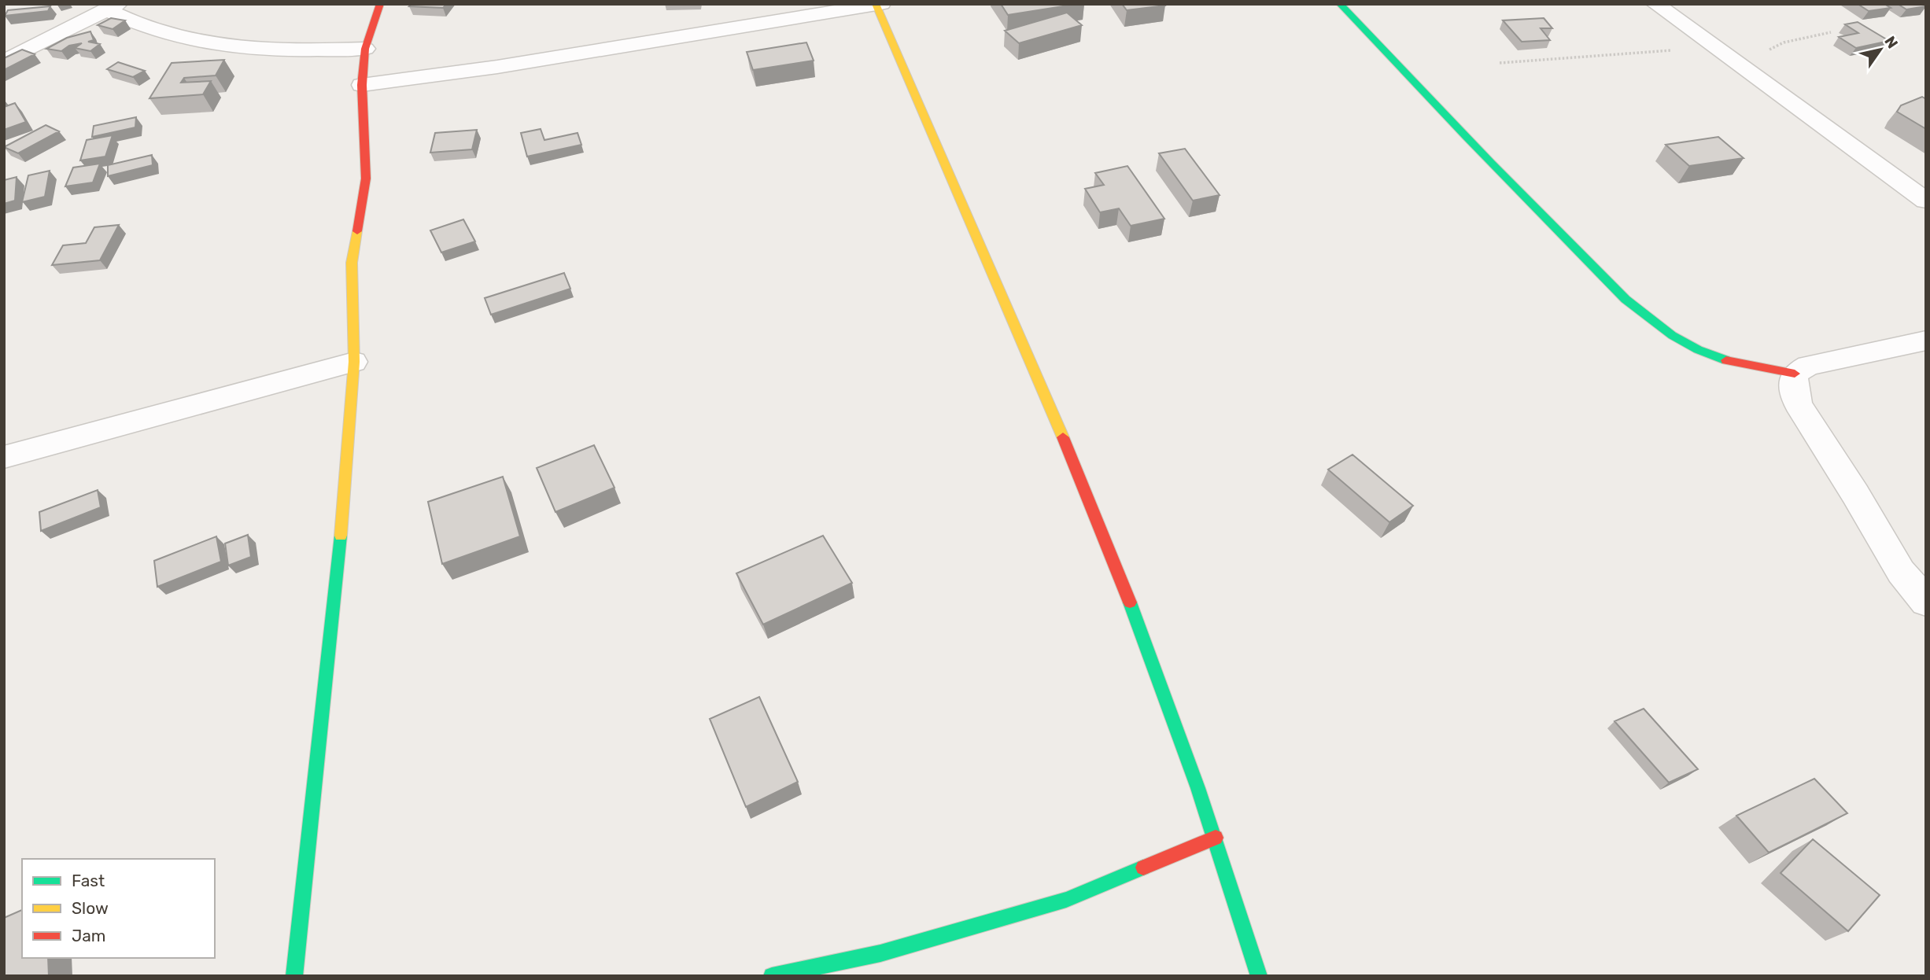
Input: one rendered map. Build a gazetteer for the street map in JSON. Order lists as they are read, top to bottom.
{
  "legend": ["Fast", "Slow", "Jam"],
  "north": "top right"
}
